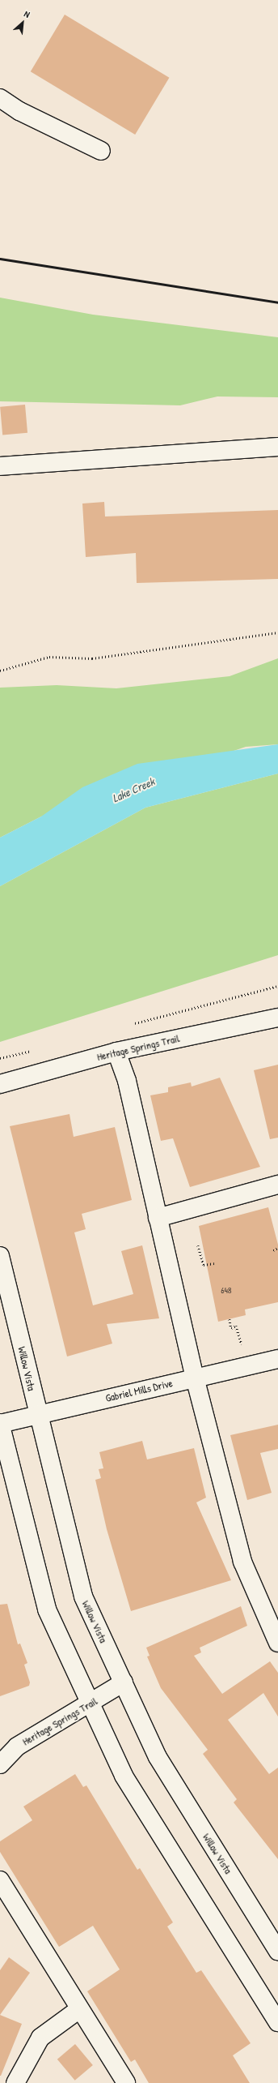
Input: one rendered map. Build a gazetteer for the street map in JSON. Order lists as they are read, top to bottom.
{
  "streets": {
    "street": ["Heritage Springs Trail", "Willow Vista", "Gabriel Mills Drive"]
  },
  "crossings": [
    ["Heritage Springs Trail", "Willow Vista"],
    ["Willow Vista", "Gabriel Mills Drive"]
  ],
  "water": ["Lake Creek"],
  "house_numbers": ["648"],
  "north": "top right"
}
